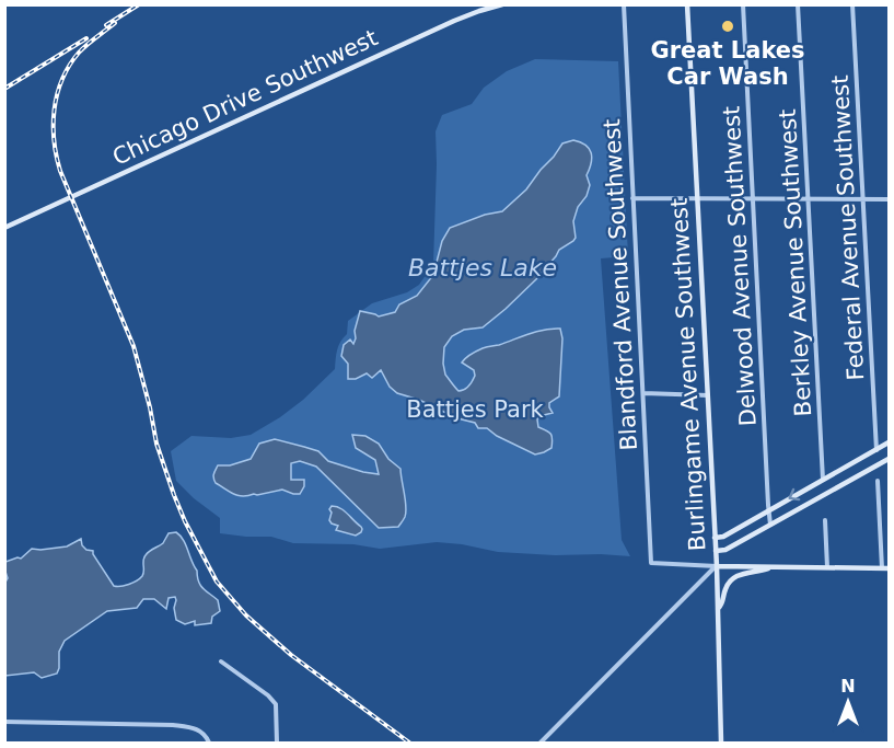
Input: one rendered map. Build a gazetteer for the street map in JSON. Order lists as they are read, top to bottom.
{
  "streets": {
    "street": [
      "Chicago Drive Southwest",
      "Federal Avenue Southwest",
      "Berkley Avenue Southwest",
      "Delwood Avenue Southwest",
      "Blandford Avenue Southwest",
      "Burlingame Avenue Southwest"
    ]
  },
  "crossings": [
    ["Blandford Avenue Southwest", "Burlingame Avenue Southwest"]
  ],
  "water": ["Battjes Lake"],
  "parks": ["Battjes Park"],
  "places": ["Great Lakes Car Wash"],
  "north": "top"
}
